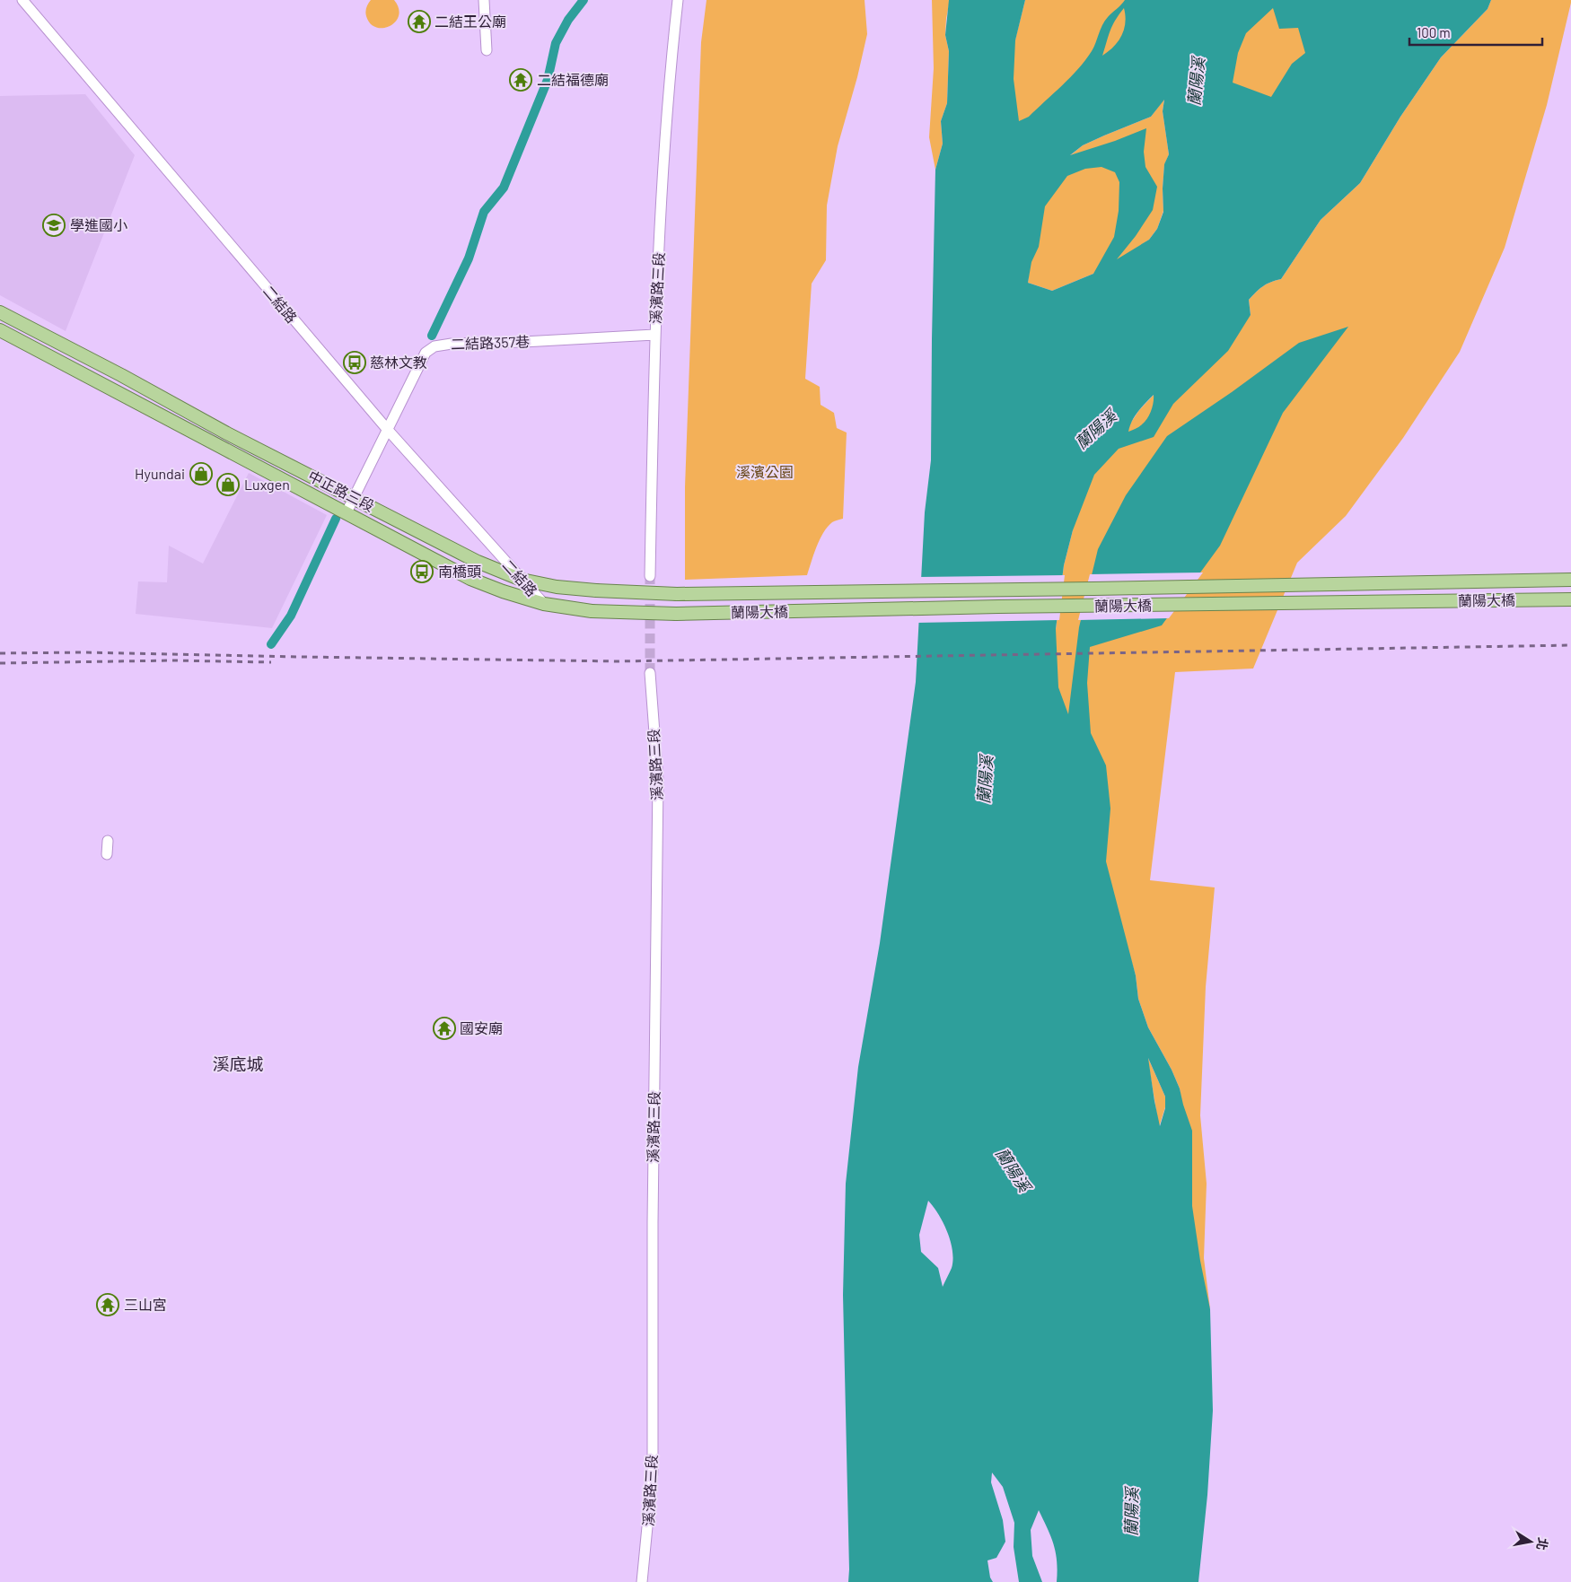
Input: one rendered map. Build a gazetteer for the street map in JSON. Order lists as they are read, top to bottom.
{
  "streets": {
    "main road": ["中正路三段", "蘭陽大橋"],
    "street": ["溪濱路三段", "二結路", "二結路357巷"]
  },
  "crossings": [
    ["溪濱路三段", "二結路357巷"],
    ["二結路", "二結路357巷"],
    ["二結路", "中正路三段"],
    ["二結路357巷", "中正路三段"],
    ["中正路三段", "蘭陽大橋"]
  ],
  "districts": ["溪底城"],
  "water": ["蘭陽溪"],
  "parks": ["溪濱公園"],
  "places": {
    "temple": [
      "二結王公廟",
      "二結福德廟",
      "國安廟",
      "三山宮"
    ],
    "school or university": ["學進國小"],
    "bus stop": ["慈林文教", "南橋頭"],
    "shop": ["Hyundai", "Luxgen"]
  },
  "scale_bar": "100 m",
  "north": "right"
}
